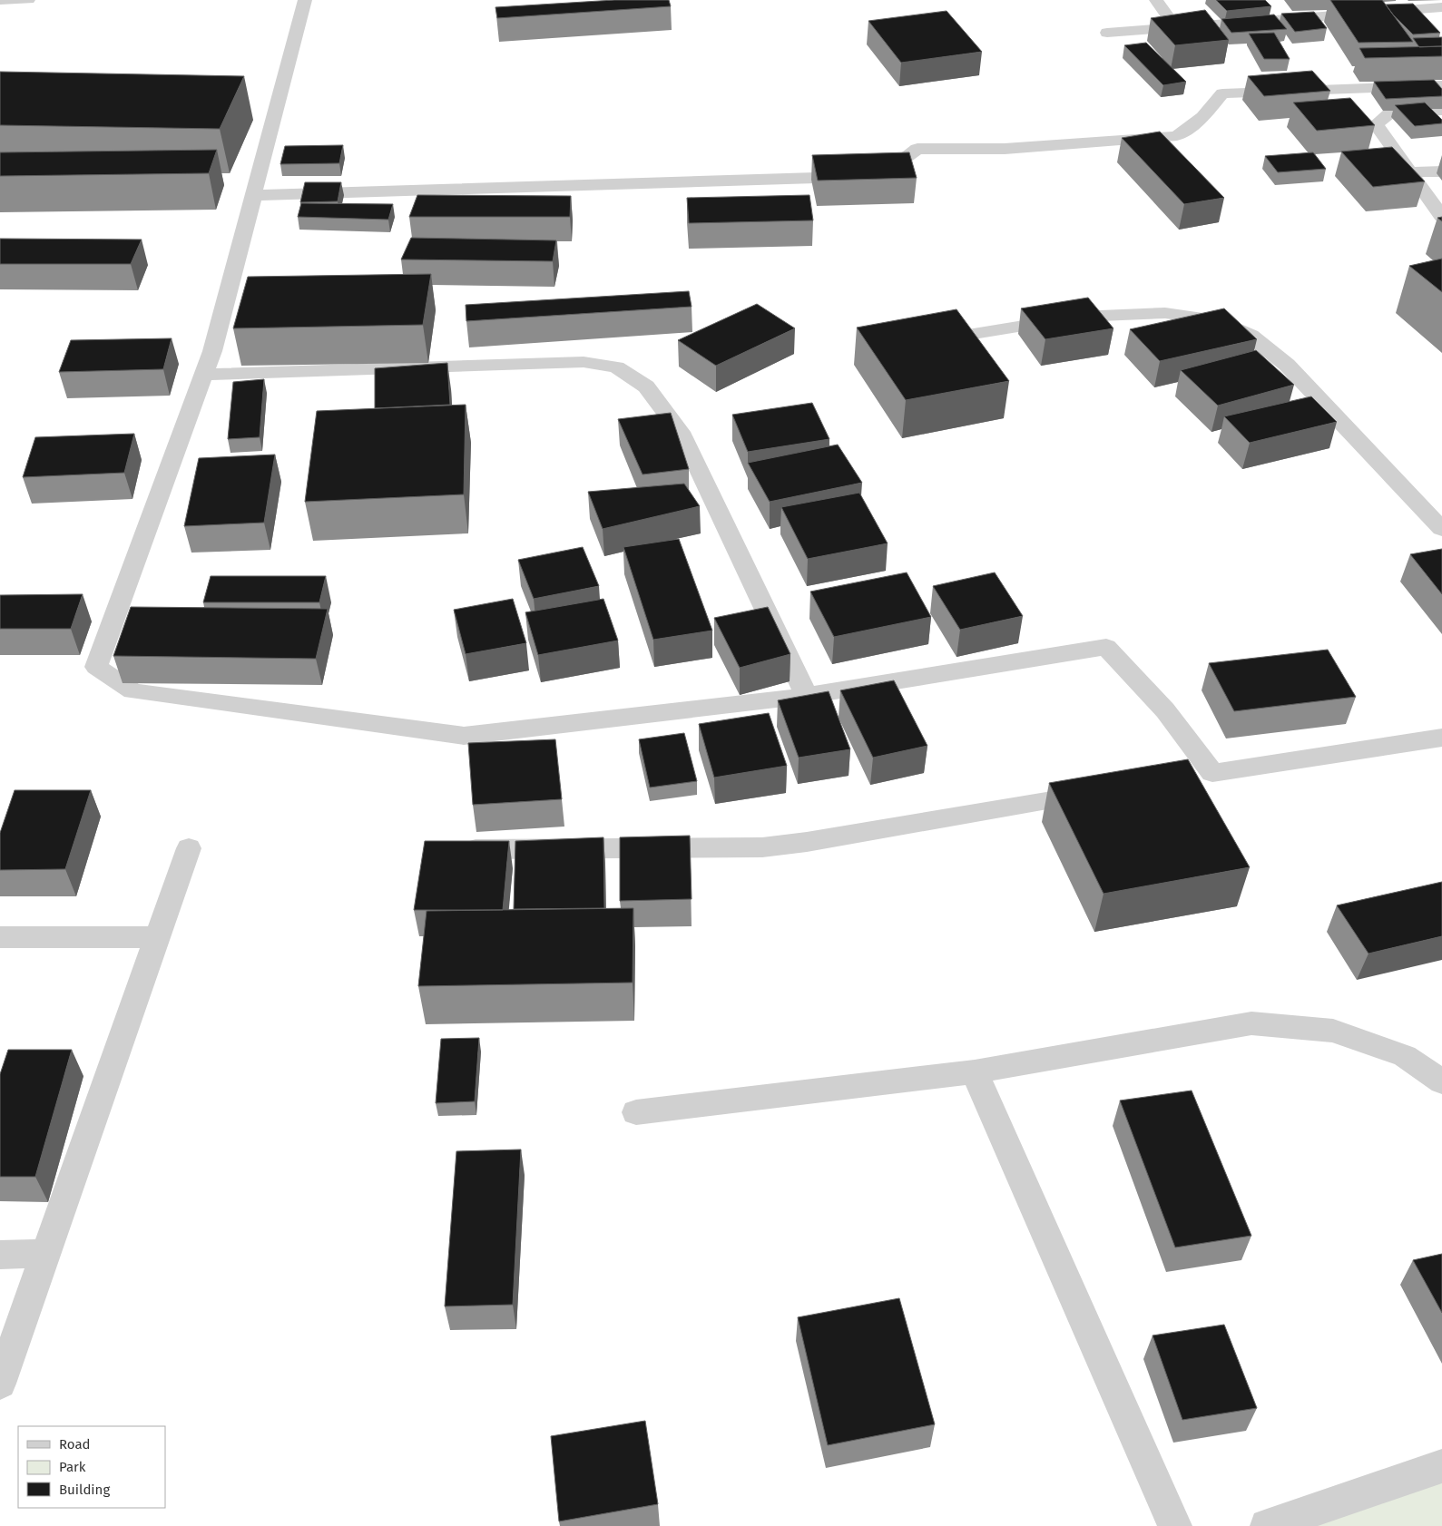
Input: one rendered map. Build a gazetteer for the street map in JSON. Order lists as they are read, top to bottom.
{
  "legend": ["Road", "Park", "Building"]
}
